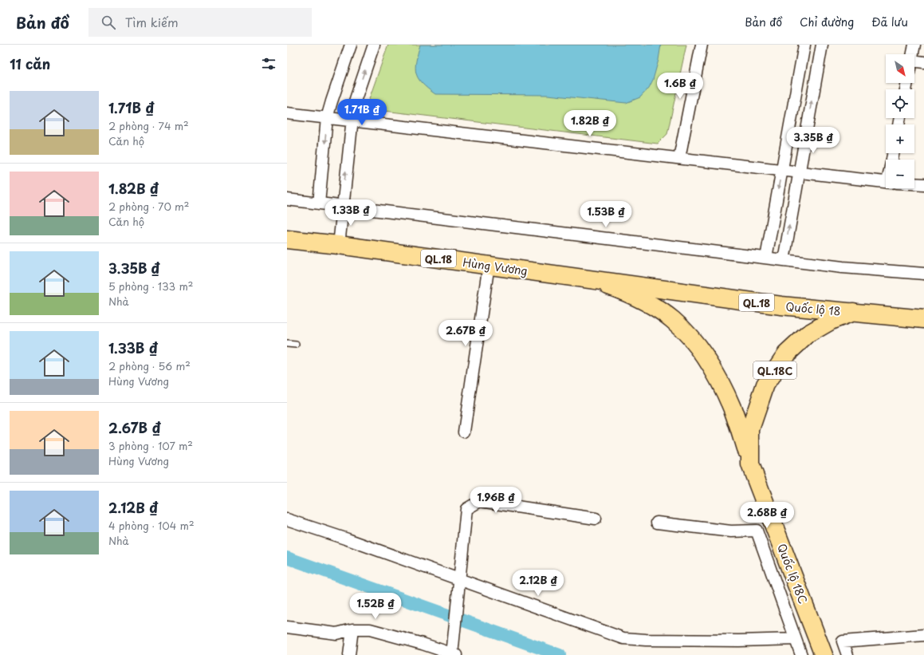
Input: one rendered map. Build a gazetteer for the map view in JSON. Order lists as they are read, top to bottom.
{
  "streets": {
    "main road": [
      "QL.18",
      "Hùng Vương",
      "Quốc lộ 18",
      "QL.18C",
      "Quốc lộ 18C"
    ]
  },
  "crossings": [
    ["Hùng Vương", "Quốc lộ 18"],
    ["Quốc lộ 18", "Quốc lộ 18C"]
  ],
  "north": "bottom right",
  "page": {
    "header": "Bản đồ",
    "search": "Tìm kiếm",
    "nav": ["Bản đồ", "Chỉ đường", "Đã lưu"],
    "heading": "11 căn",
    "map_buttons": ["+", "−"],
    "price": [
      "1.6B ₫",
      "1.71B ₫",
      "1.82B ₫",
      "3.35B ₫",
      "1.33B ₫",
      "1.53B ₫",
      "2.67B ₫",
      "1.96B ₫",
      "2.68B ₫",
      "2.12B ₫",
      "1.52B ₫"
    ],
    "list": [
      {
        "name": "1.71B ₫",
        "note": "2 phòng · 74 m² · Căn hộ"
      },
      {
        "name": "1.82B ₫",
        "note": "2 phòng · 70 m² · Căn hộ"
      },
      {
        "name": "3.35B ₫",
        "note": "5 phòng · 133 m² · Nhà"
      },
      {
        "name": "1.33B ₫",
        "note": "2 phòng · 56 m² · Hùng Vương"
      },
      {
        "name": "2.67B ₫",
        "note": "3 phòng · 107 m² · Hùng Vương"
      },
      {
        "name": "2.12B ₫",
        "note": "4 phòng · 104 m² · Nhà"
      }
    ]
  }
}
